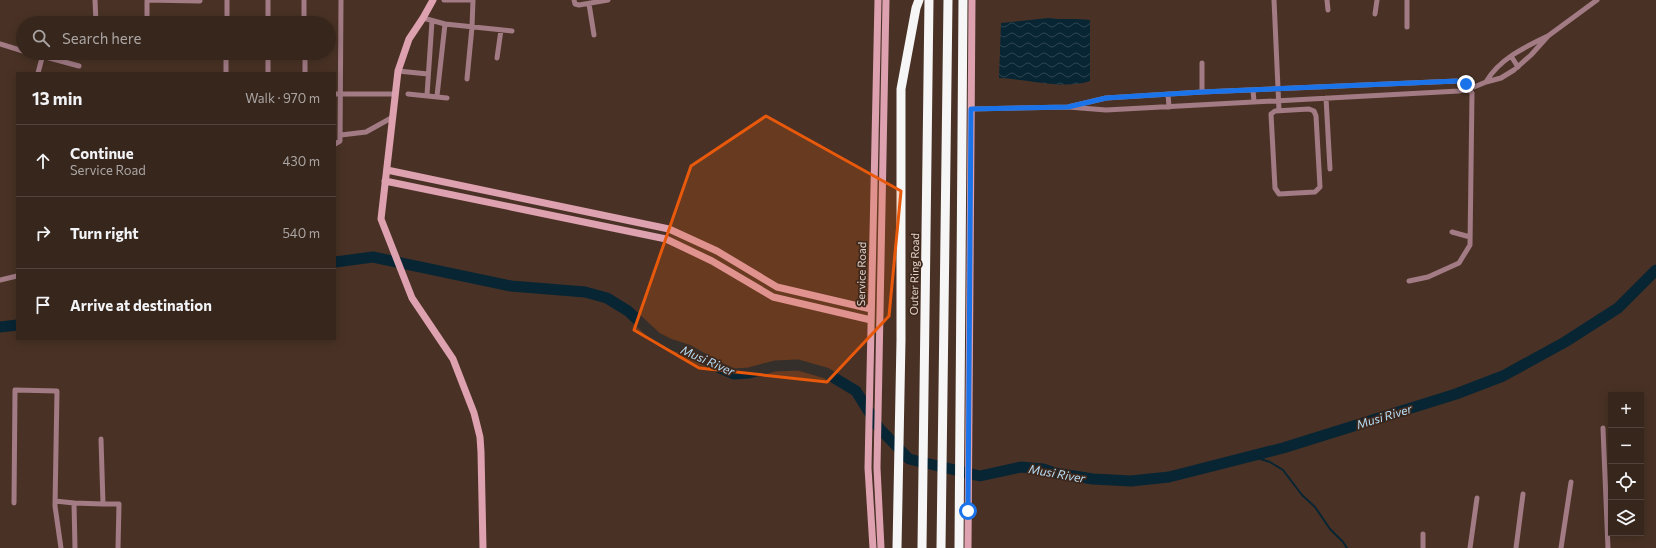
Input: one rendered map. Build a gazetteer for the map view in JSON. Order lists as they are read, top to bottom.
{
  "streets": {
    "highway": ["Outer Ring Road"],
    "main road": ["Service Road"]
  },
  "water": ["Musi River"],
  "page": {
    "search": "Search here",
    "heading": ["13 min", "Walk · 970 m"],
    "list": [
      ["Continue", "Service Road", "430 m"],
      ["Turn right", "540 m"],
      "Arrive at destination"
    ],
    "map_buttons": ["+", "−"]
  }
}
